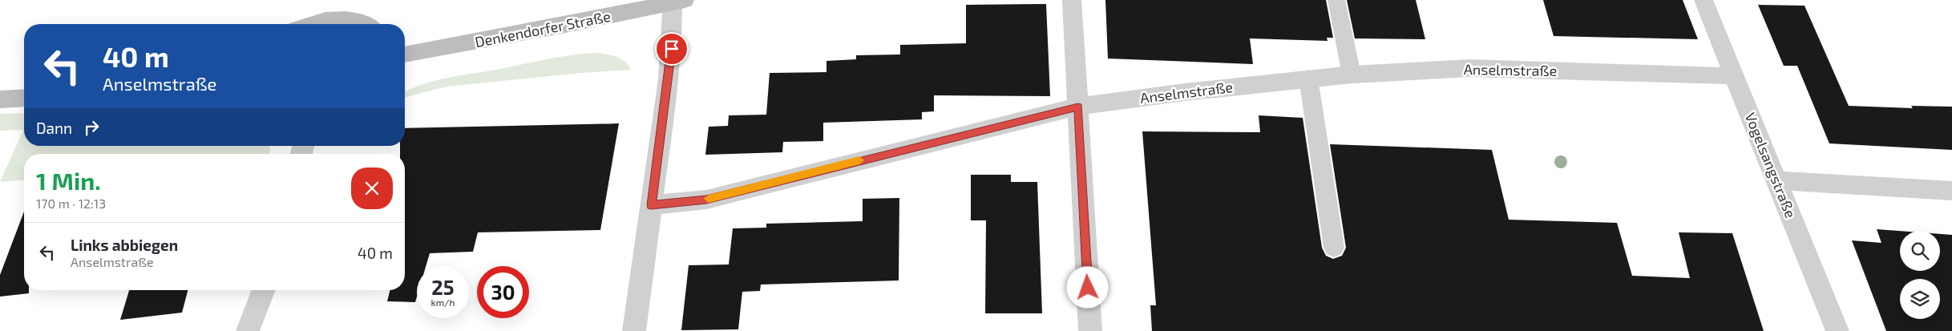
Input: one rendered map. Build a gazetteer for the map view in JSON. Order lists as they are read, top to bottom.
{
  "streets": {
    "main road": ["Denkendorfer Straße"],
    "street": ["Anselmstraße", "Vogelsangstraße"]
  },
  "crossings": [
    ["Anselmstraße", "Vogelsangstraße"]
  ],
  "page": {
    "turn": ["40 m", "Anselmstraße"],
    "then": "Dann",
    "heading": ["1 Min.", "170 m · 12:13"],
    "list": [
      {
        "name": "Links abbiegen",
        "note": "Anselmstraße",
        "value": "40 m"
      }
    ],
    "speed": "25 km/h",
    "limit": "30"
  }
}
